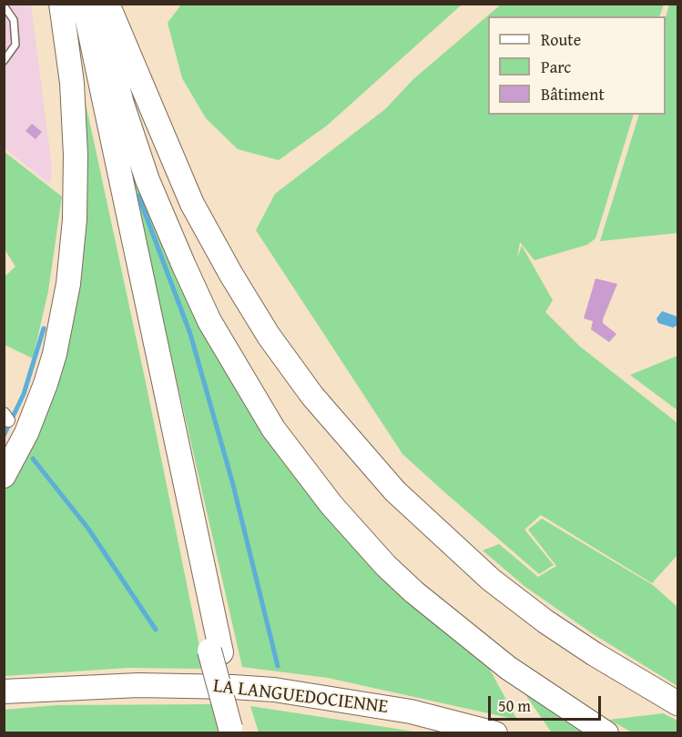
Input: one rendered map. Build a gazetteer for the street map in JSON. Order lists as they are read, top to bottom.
{
  "streets": {
    "highway": ["LA LANGUEDOCIENNE"]
  },
  "legend": ["Route", "Parc", "Bâtiment"],
  "scale_bar": "50 m"
}
